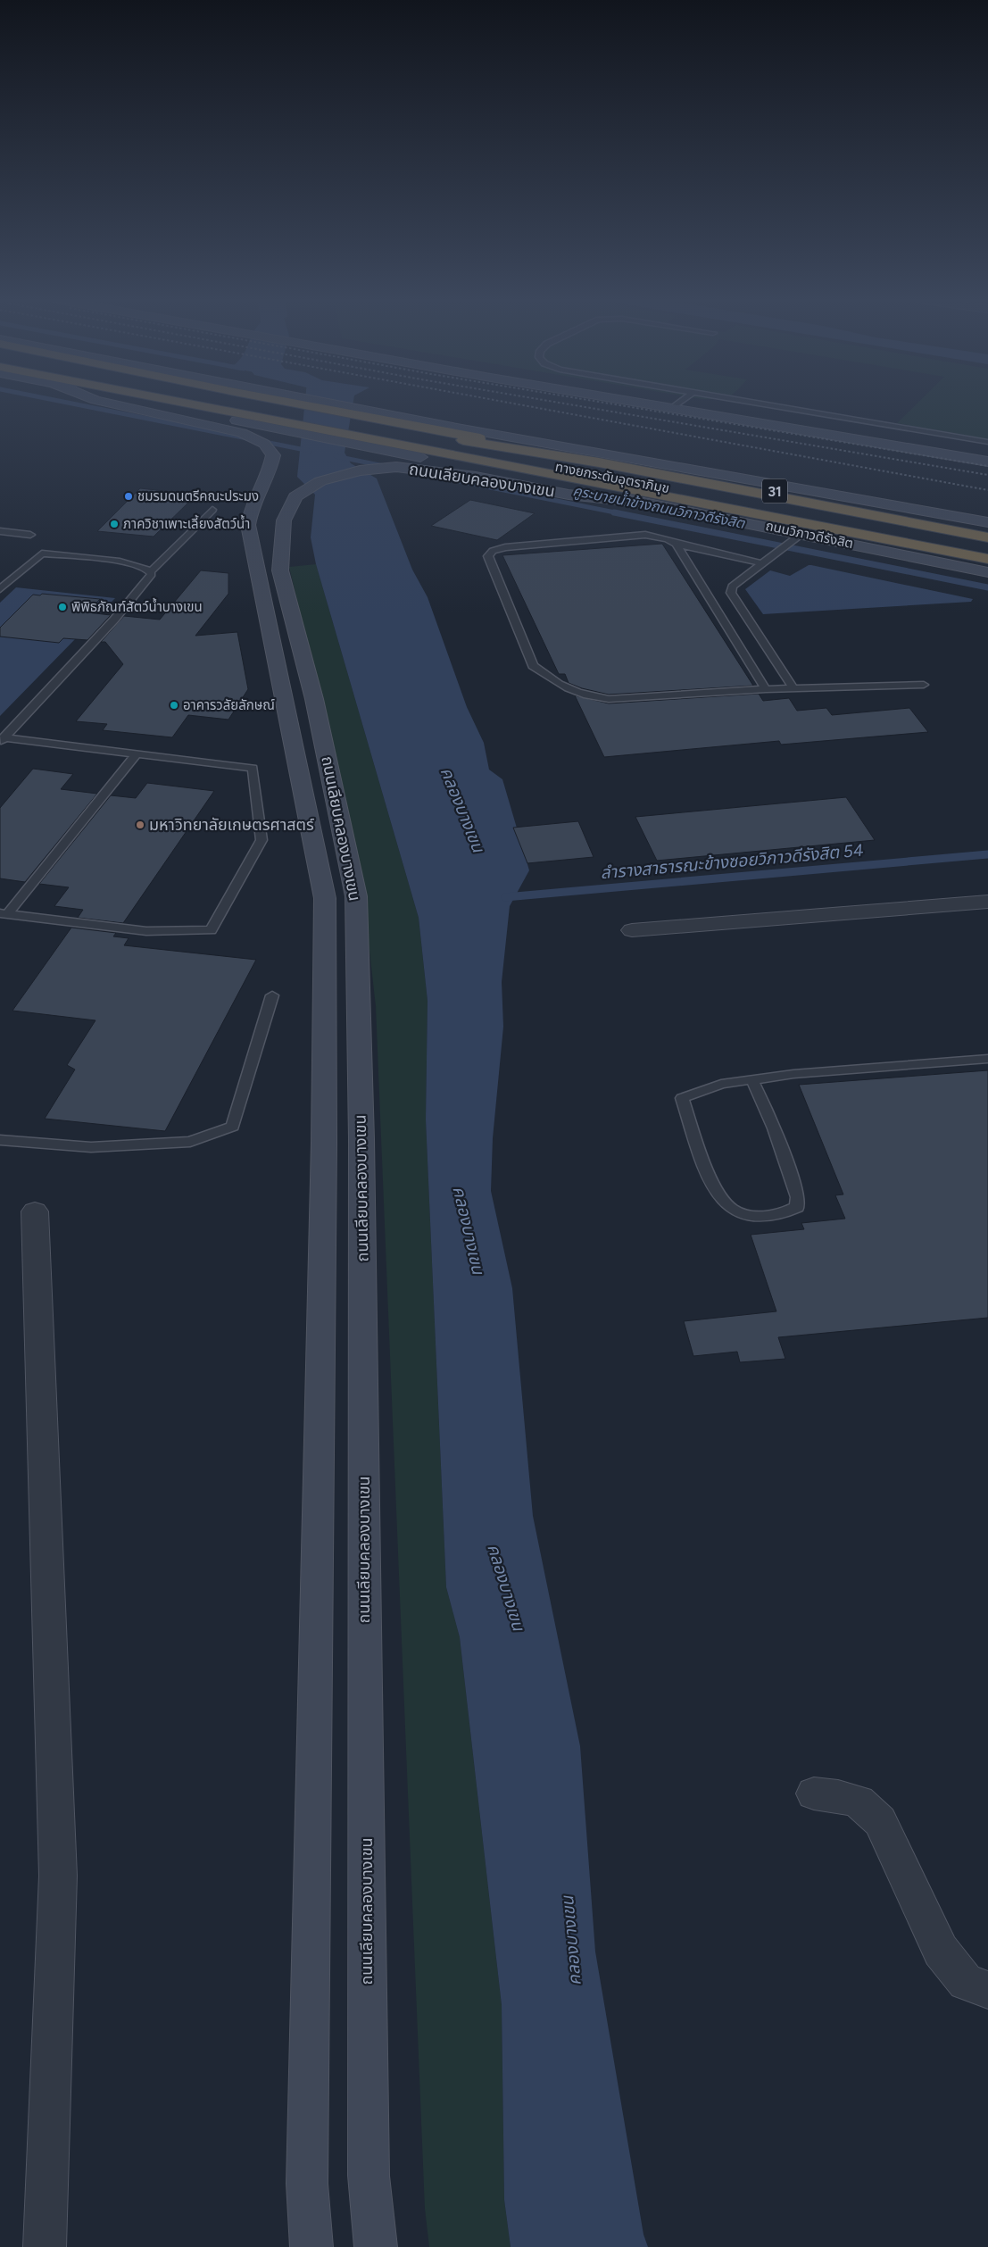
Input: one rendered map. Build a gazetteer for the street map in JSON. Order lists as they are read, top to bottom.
{
  "streets": {
    "highway": ["ทางยกระดับอุตราภิมุข", "31", "ถนนวิภาวดีรังสิต"],
    "main road": ["ถนนเลียบคลองบางเขน"]
  },
  "crossings": [
    ["ถนนเลียบคลองบางเขน", "ถนนวิภาวดีรังสิต"]
  ],
  "water": ["คูระบายน้ำข้างถนนวิภาวดีรังสิต", "คลองบางเขน", "ลำรางสาธารณะข้างซอยวิภาวดีรังสิต 54"],
  "places": [
    "ชมรมดนตรีคณะประมง",
    "ภาควิชาเพาะเลี้ยงสัตว์น้ำ",
    "พิพิธภัณฑ์สัตว์น้ำบางเขน",
    "อาคารวลัยลักษณ์",
    "มหาวิทยาลัยเกษตรศาสตร์"
  ]
}
